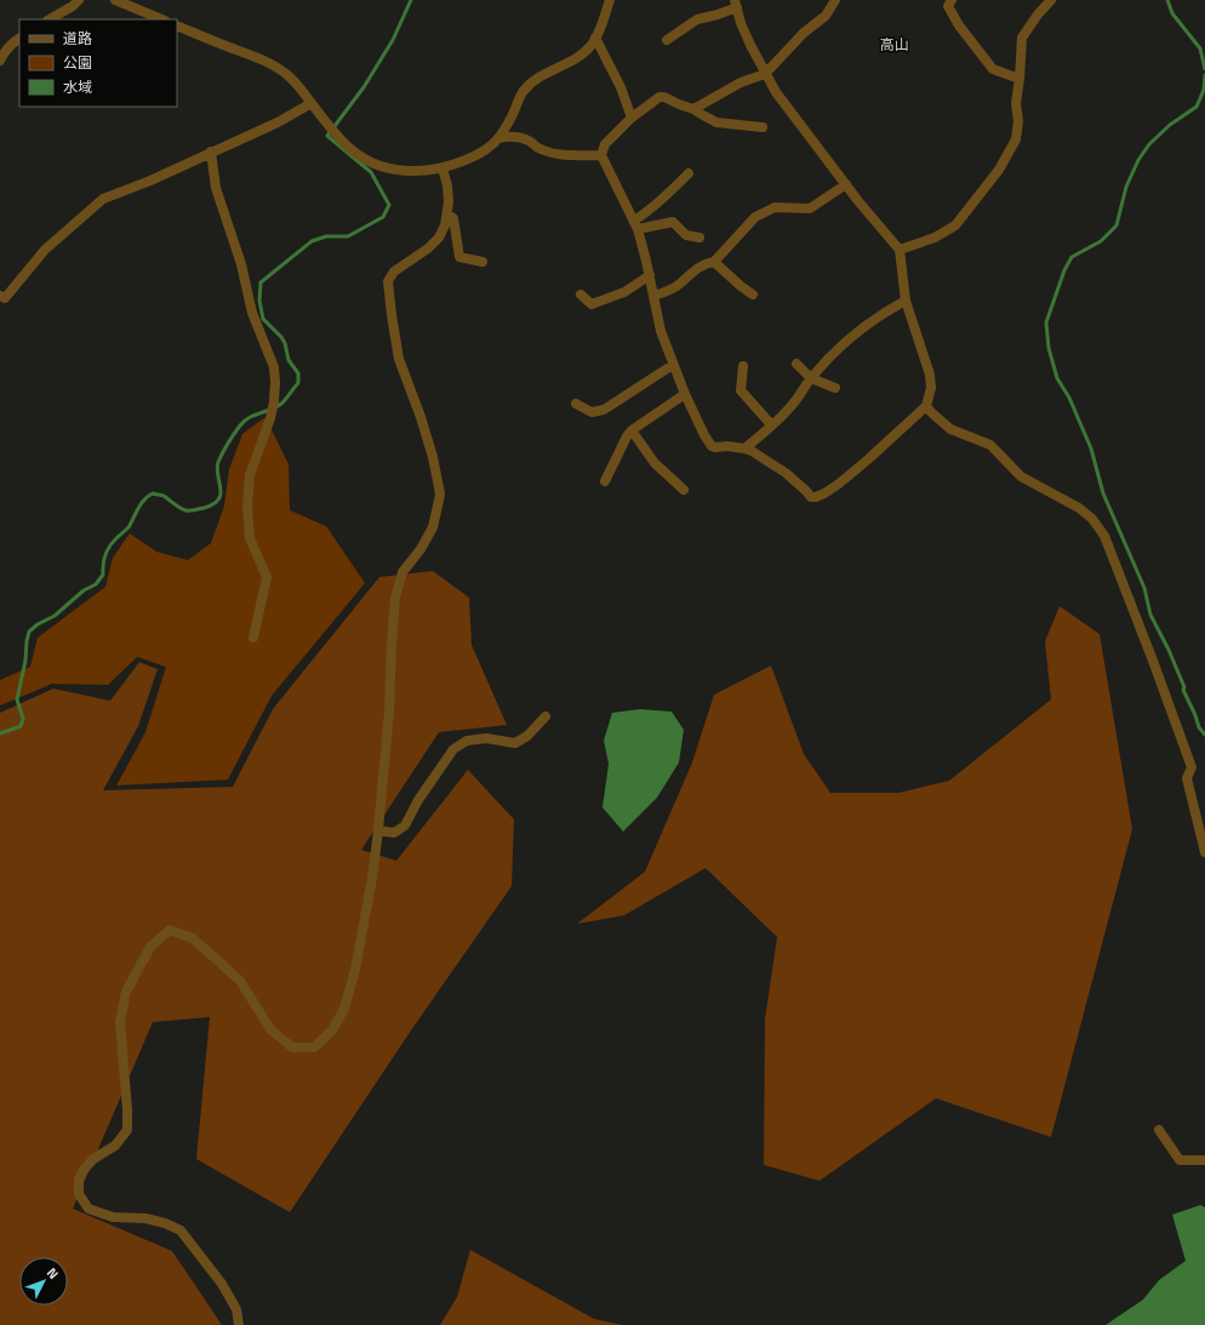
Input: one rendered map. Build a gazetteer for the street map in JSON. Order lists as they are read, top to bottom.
{
  "districts": ["高山"],
  "legend": ["道路", "公園", "水域"],
  "north": "top right"
}
